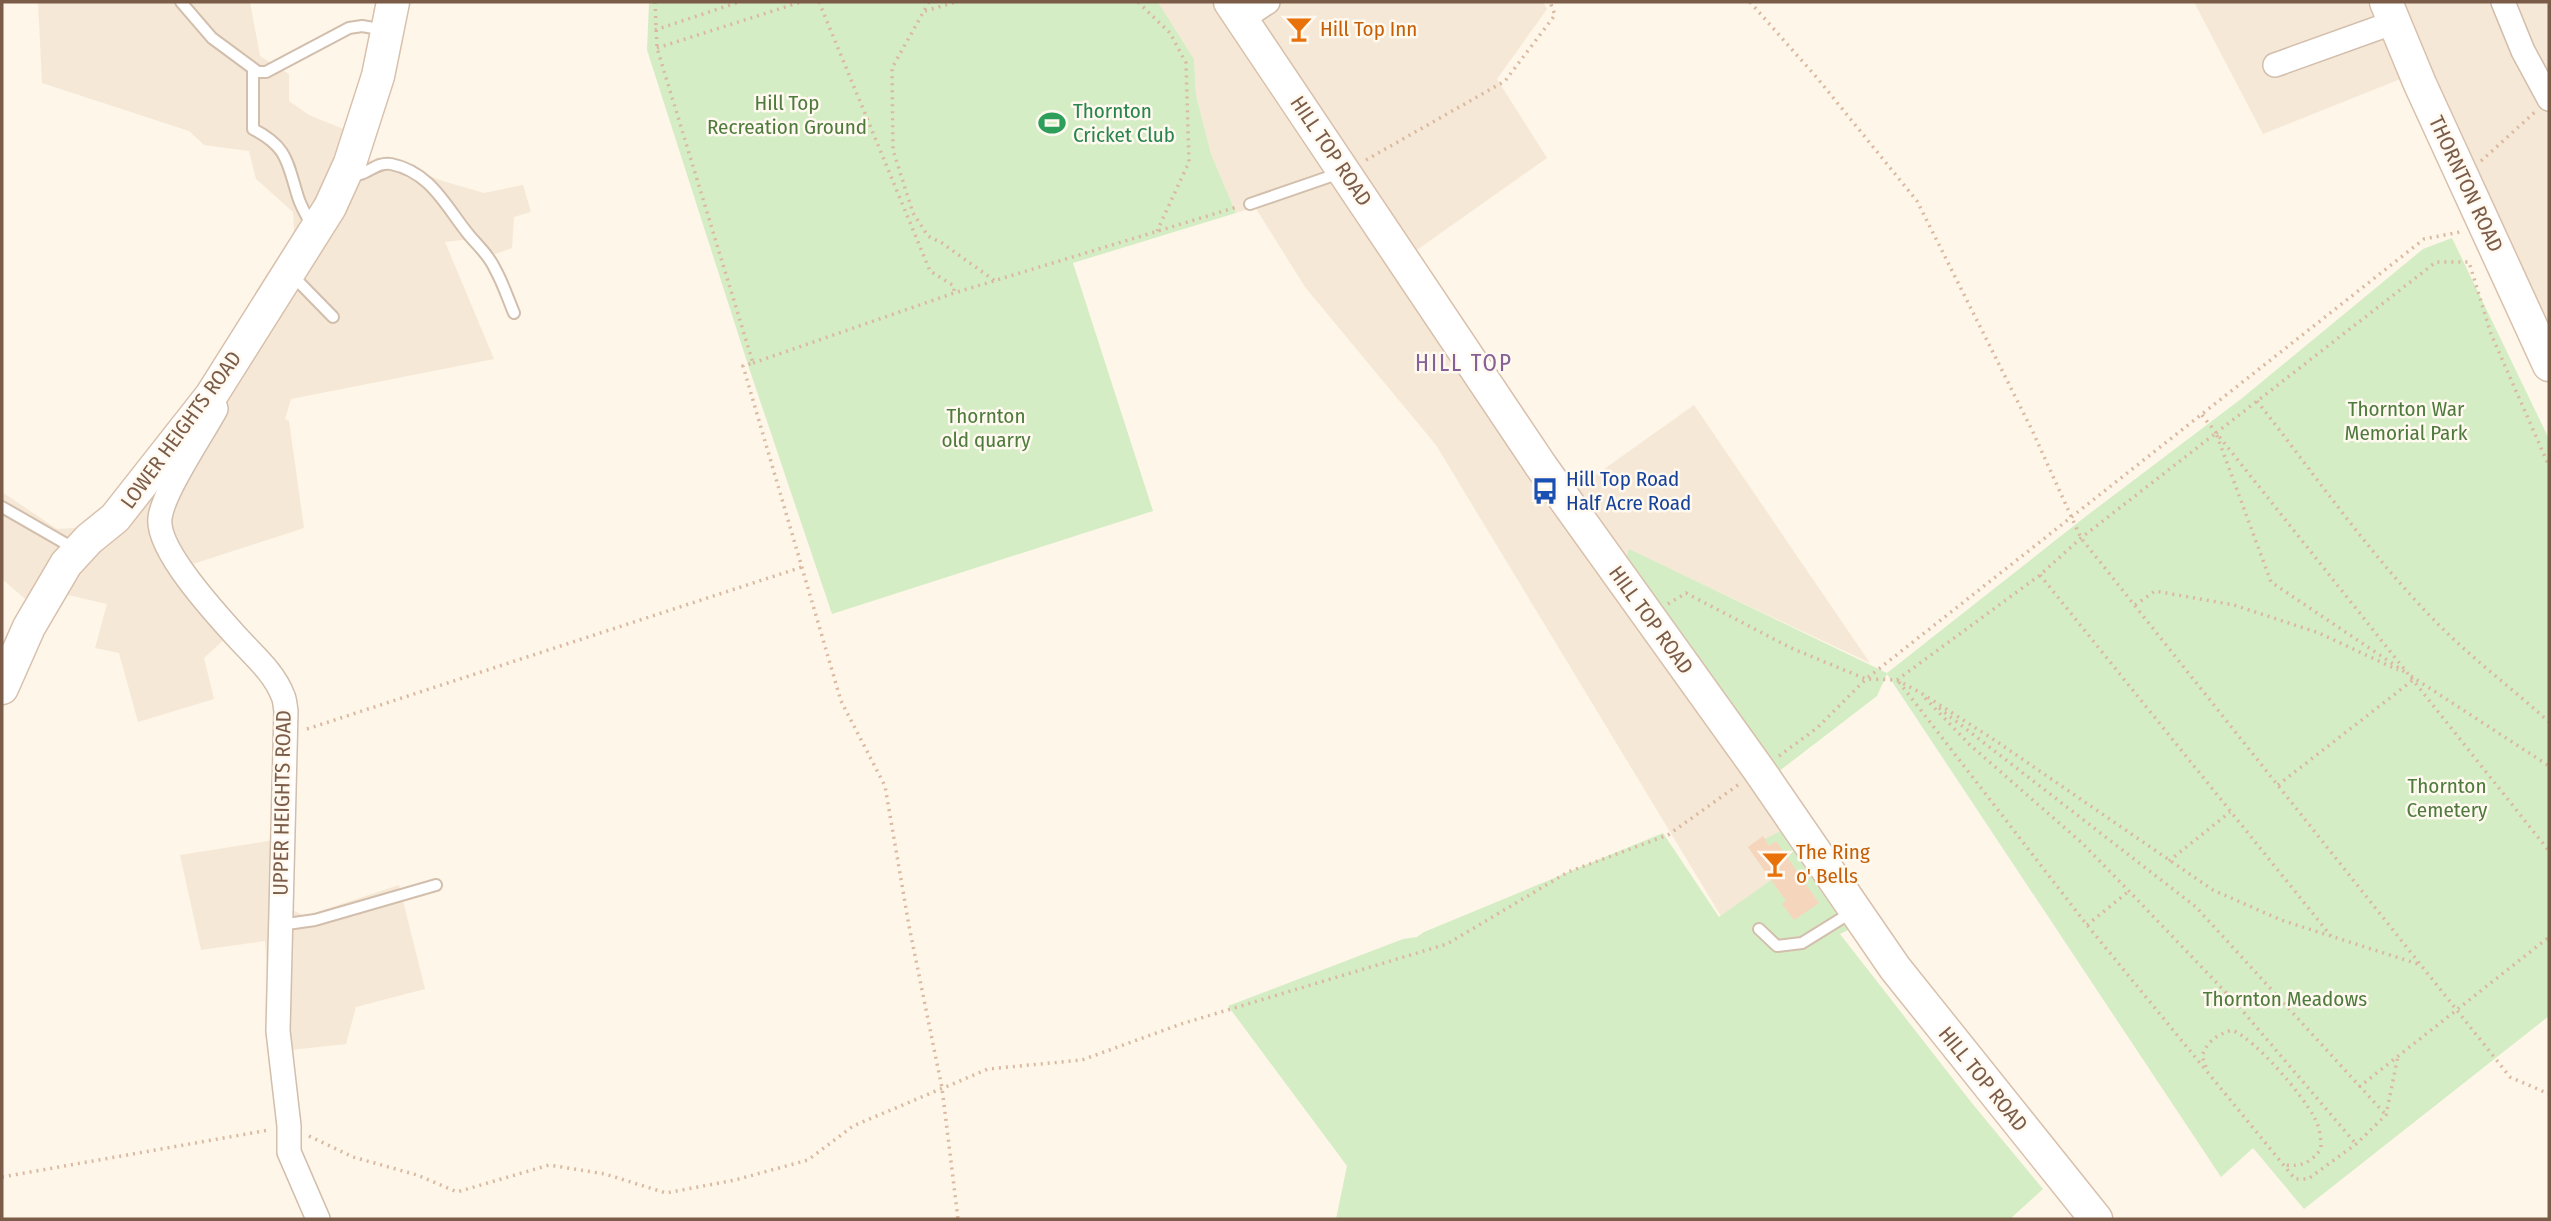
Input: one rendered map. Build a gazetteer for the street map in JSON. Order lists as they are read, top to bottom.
{
  "streets": {
    "street": [
      "HILL TOP ROAD",
      "THORNTON ROAD",
      "LOWER HEIGHTS ROAD",
      "UPPER HEIGHTS ROAD"
    ]
  },
  "crossings": [
    ["LOWER HEIGHTS ROAD", "UPPER HEIGHTS ROAD"]
  ],
  "districts": ["HILL TOP"],
  "parks": [
    "Hill Top Recreation Ground",
    "Thornton War Memorial Park",
    "Thornton old quarry",
    "Thornton Cemetery",
    "Thornton Meadows"
  ],
  "places": {
    "bar": ["Hill Top Inn", "The Ring o' Bells"],
    "sports": ["Thornton Cricket Club"],
    "bus stop": ["Hill Top Road Half Acre Road"]
  }
}
